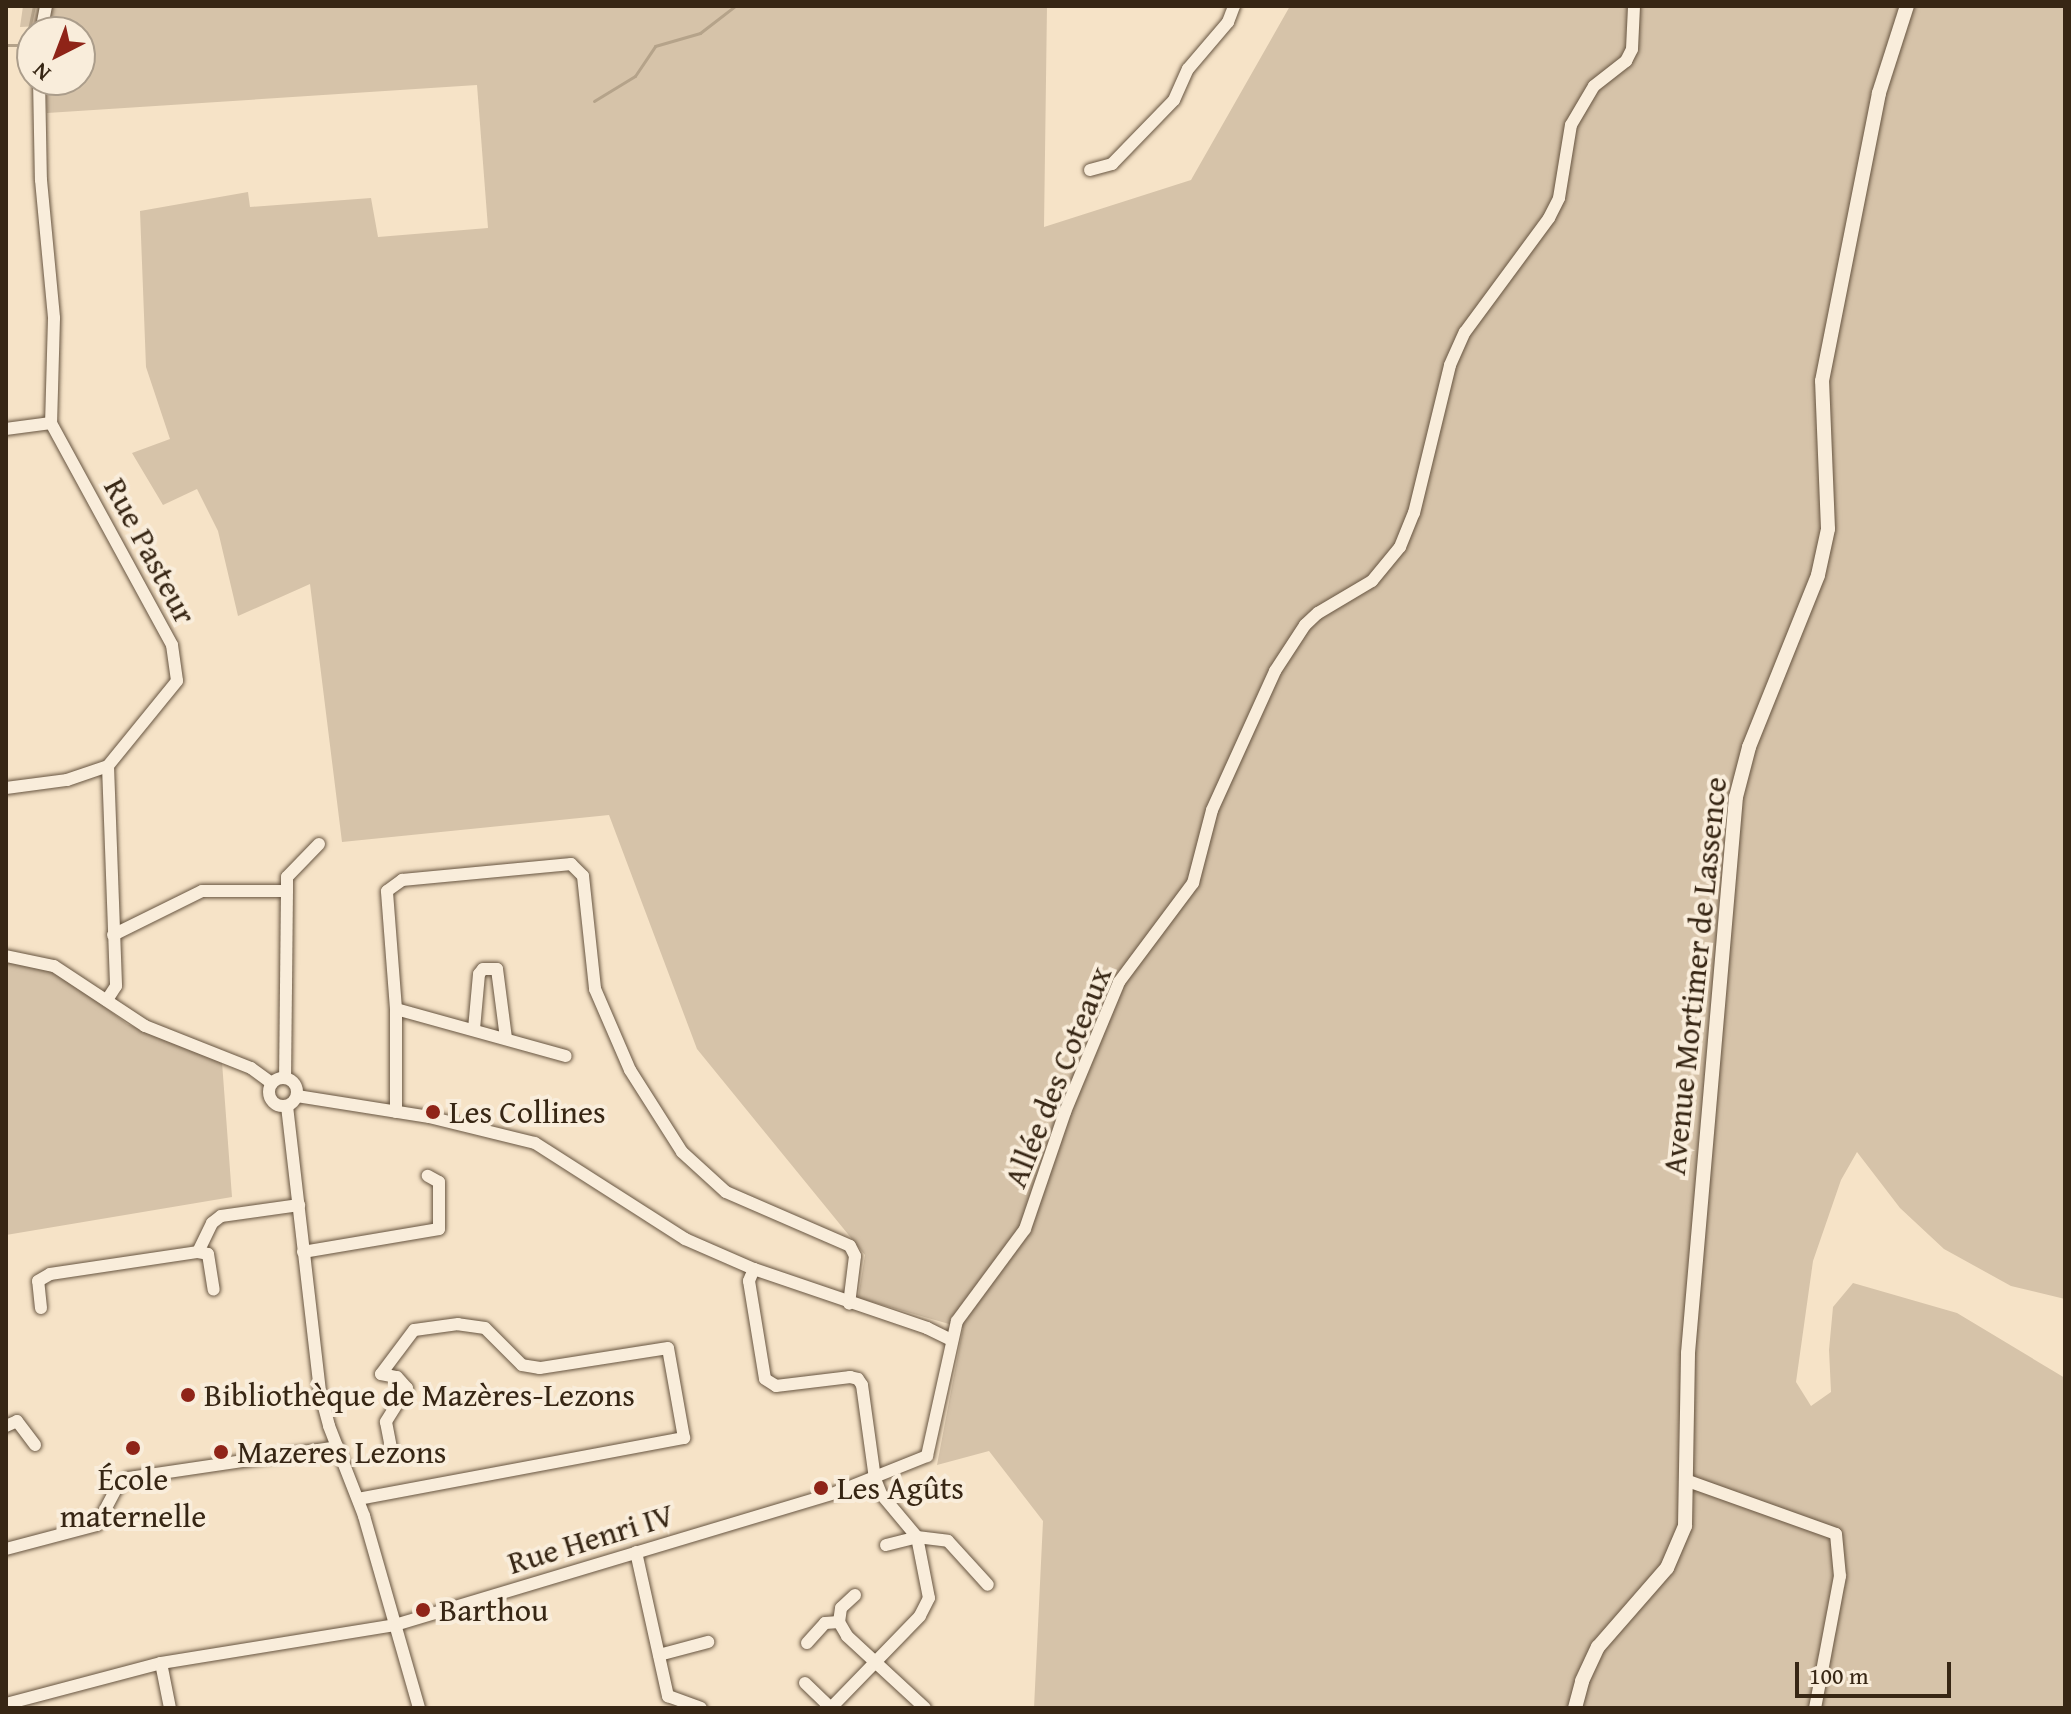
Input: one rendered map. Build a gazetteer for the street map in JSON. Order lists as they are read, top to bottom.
{
  "streets": {
    "street": [
      "Rue Pasteur",
      "Avenue Mortimer de Lassence",
      "Allée des Coteaux",
      "Rue Henri IV"
    ]
  },
  "crossings": [
    ["Allée des Coteaux", "Rue Henri IV"]
  ],
  "places": [
    "Les Collines",
    "Bibliothèque de Mazères-Lezons",
    "École maternelle",
    "Mazeres Lezons",
    "Les Agûts",
    "Barthou"
  ],
  "scale_bar": "100 m",
  "north": "bottom left"
}
